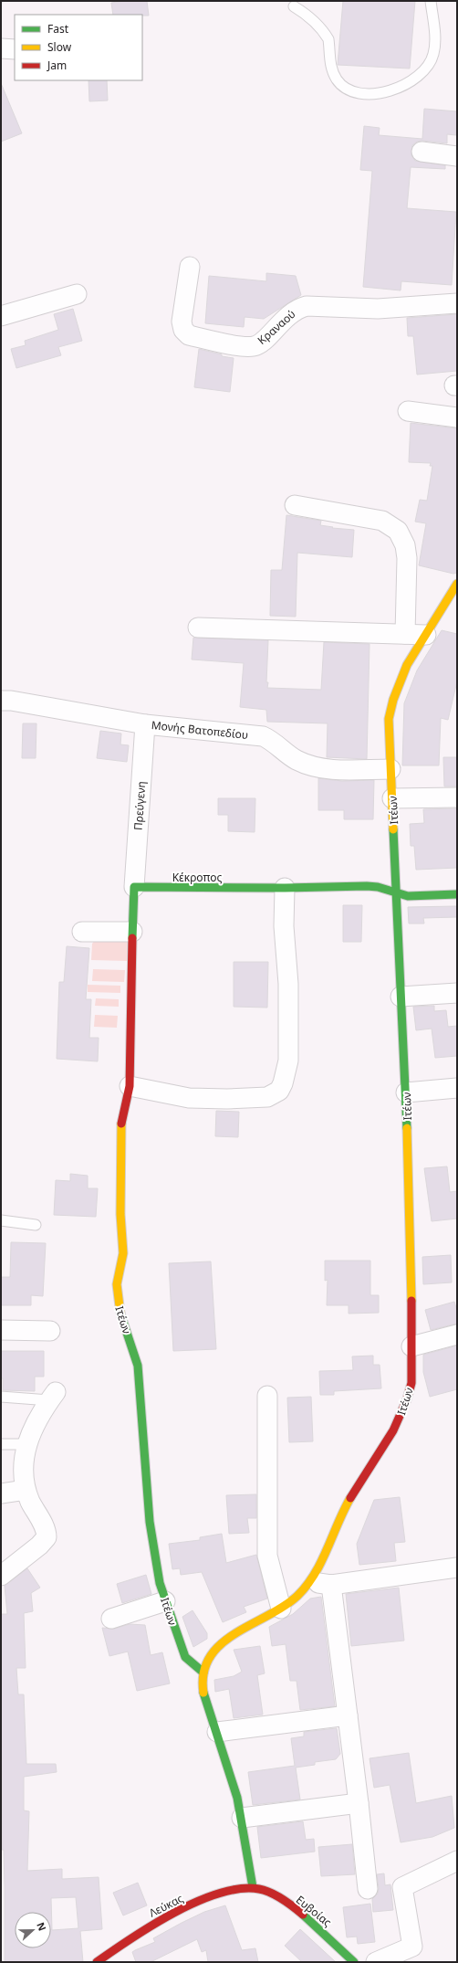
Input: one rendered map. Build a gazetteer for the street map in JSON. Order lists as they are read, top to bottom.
{
  "streets": {
    "street": [
      "Κραναού",
      "Μονής Βατοπεδίου",
      "Πρεύγενη",
      "Ιτέων",
      "Κέκροπος",
      "Λεύκας",
      "Ευβοίας"
    ]
  },
  "crossings": [
    ["Μονής Βατοπεδίου", "Πρεύγενη"],
    ["Μονής Βατοπεδίου", "Ιτέων"],
    ["Πρεύγενη", "Κέκροπος"],
    ["Ιτέων", "Κέκροπος"],
    ["Ιτέων", "Λεύκας"],
    ["Ιτέων", "Ευβοίας"],
    ["Λεύκας", "Ευβοίας"]
  ],
  "legend": ["Fast", "Slow", "Jam"],
  "north": "right"
}
